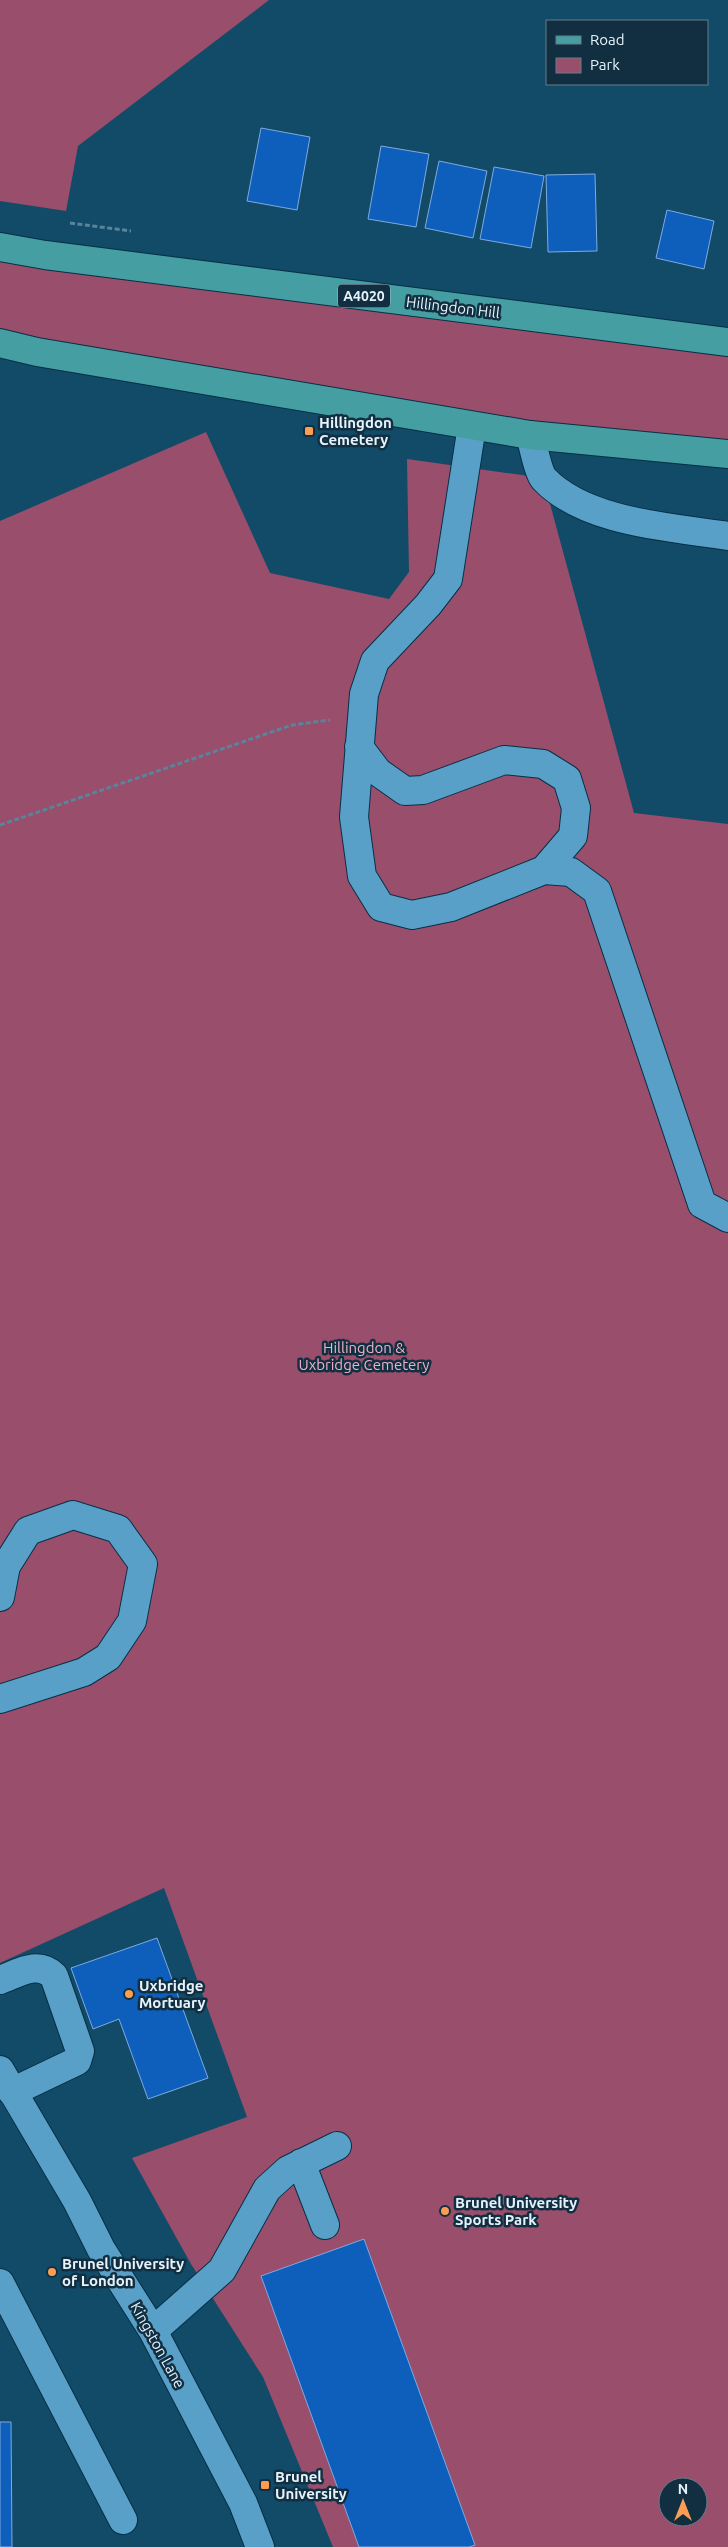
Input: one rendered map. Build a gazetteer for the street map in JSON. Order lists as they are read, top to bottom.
{
  "streets": {
    "main road": ["A4020", "Hillingdon Hill"],
    "street": ["Kingston Lane"]
  },
  "parks": ["Hillingdon & Uxbridge Cemetery"],
  "places": {
    "transit": ["Hillingdon Cemetery", "Brunel University"],
    "other": ["Uxbridge Mortuary", "Brunel University Sports Park", "Brunel University of London"]
  },
  "legend": ["Road", "Park"],
  "north": "top"
}
